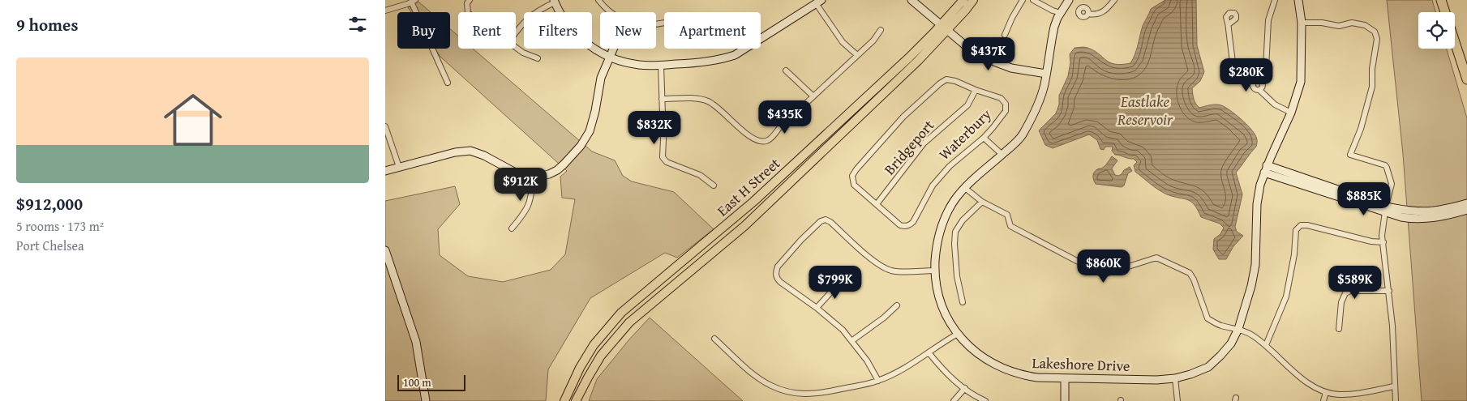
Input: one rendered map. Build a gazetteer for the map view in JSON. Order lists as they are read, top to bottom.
{
  "streets": {
    "main road": ["East H Street"],
    "street": ["Waterbury", "Bridgeport", "Lakeshore Drive"]
  },
  "crossings": [
    ["Waterbury", "Bridgeport"]
  ],
  "water": ["Eastlake Reservoir"],
  "scale_bar": "100 m",
  "page": {
    "heading": "9 homes",
    "chip": [
      "Buy",
      "Rent",
      "Filters",
      "New",
      "Apartment"
    ],
    "price": [
      "$437K",
      "$280K",
      "$435K",
      "$832K",
      "$912K",
      "$885K",
      "$860K",
      "$799K",
      "$589K"
    ],
    "list": [
      {
        "name": "$912,000",
        "note": "5 rooms · 173 m² · Port Chelsea"
      }
    ],
    "scale": "100 m"
  }
}
